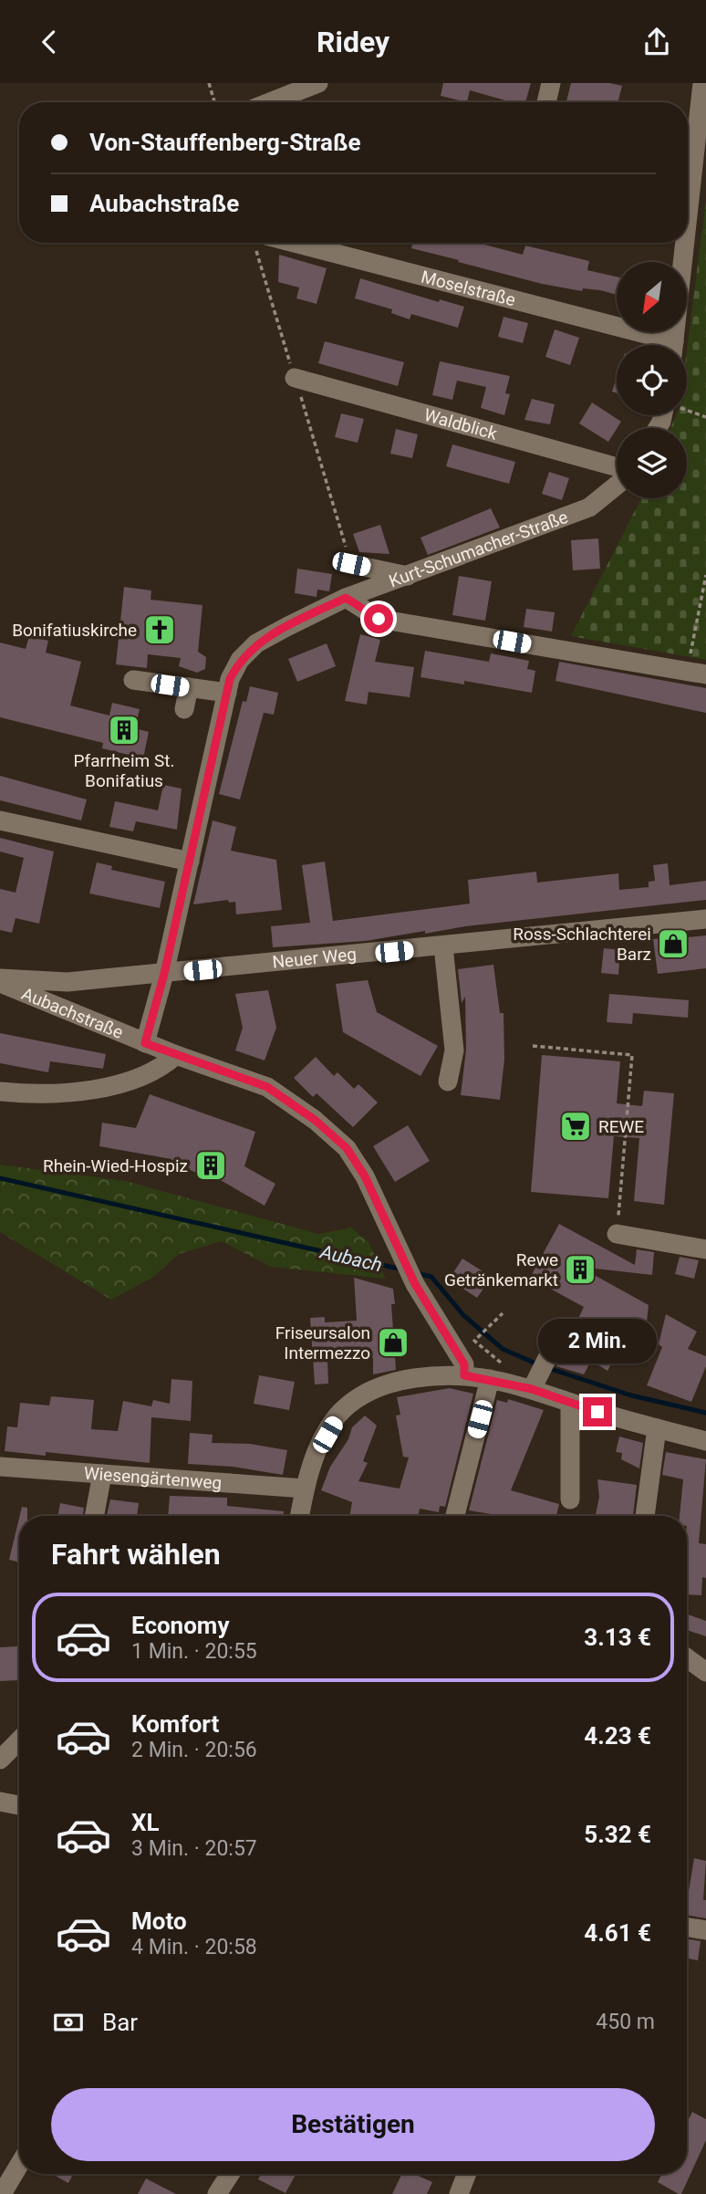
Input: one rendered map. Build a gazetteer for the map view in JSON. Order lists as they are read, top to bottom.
{
  "streets": {
    "street": [
      "Moselstraße",
      "Waldblick",
      "Kurt-Schumacher-Straße",
      "Neuer Weg",
      "Aubachstraße",
      "Wiesengärtenweg"
    ]
  },
  "crossings": [
    ["Kurt-Schumacher-Straße", "Neuer Weg"],
    ["Kurt-Schumacher-Straße", "Aubachstraße"],
    ["Neuer Weg", "Aubachstraße"]
  ],
  "water": ["Aubach"],
  "places": {
    "church": ["Bonifatiuskirche"],
    "building": ["Pfarrheim St. Bonifatius", "Rhein-Wied-Hospiz", "Rewe Getränkemarkt"],
    "shop": ["Ross-Schlachterei Barz", "Friseursalon Intermezzo"],
    "supermarket": ["REWE"]
  },
  "north": "bottom left",
  "page": {
    "header": "Ridey",
    "banner": ["Von-Stauffenberg-Straße", "Aubachstraße"],
    "bubble": "2 Min.",
    "heading": "Fahrt wählen",
    "list": [
      {
        "name": "Economy",
        "note": "1 Min. · 20:55",
        "value": "3.13 €"
      },
      {
        "name": "Komfort",
        "note": "2 Min. · 20:56",
        "value": "4.23 €"
      },
      {
        "name": "XL",
        "note": "3 Min. · 20:57",
        "value": "5.32 €"
      },
      {
        "name": "Moto",
        "note": "4 Min. · 20:58",
        "value": "4.61 €"
      }
    ],
    "pay": ["Bar", "450 m"],
    "buttons": "Bestätigen"
  }
}
